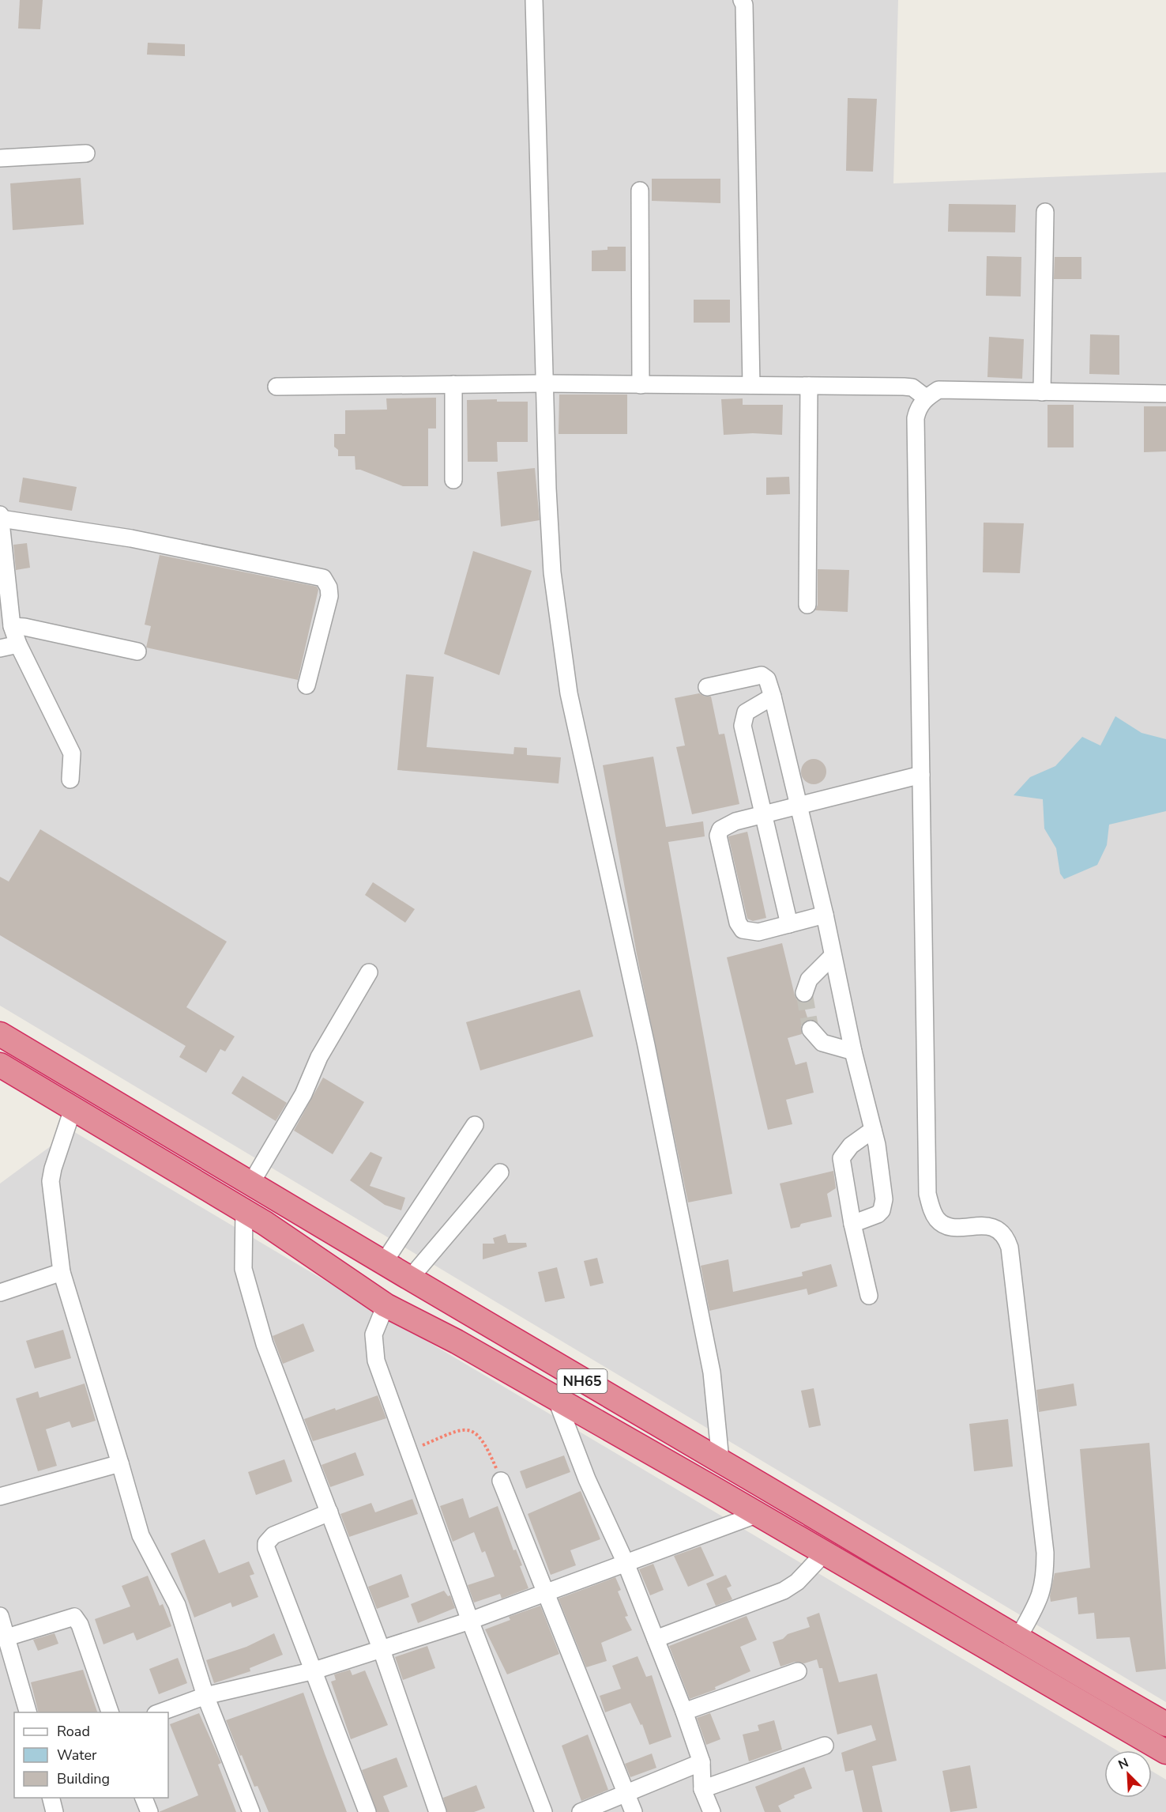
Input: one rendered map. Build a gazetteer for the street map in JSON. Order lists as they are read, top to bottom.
{
  "streets": {
    "highway": ["NH65"]
  },
  "legend": ["Road", "Water", "Building"],
  "north": "top left"
}
